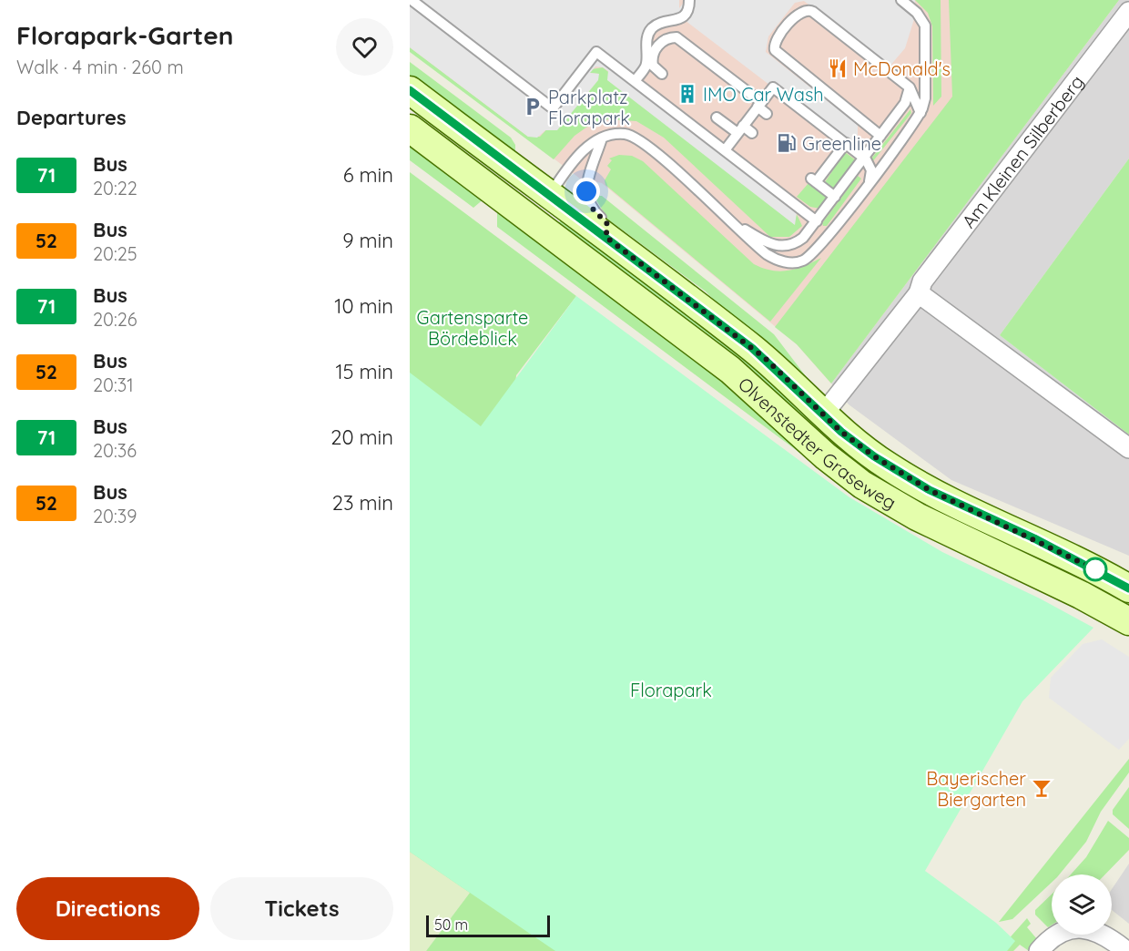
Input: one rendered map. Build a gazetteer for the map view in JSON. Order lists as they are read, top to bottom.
{
  "streets": {
    "main road": ["Olvenstedter Graseweg"],
    "street": ["Am Kleinen Silberberg"]
  },
  "crossings": [
    ["Am Kleinen Silberberg", "Olvenstedter Graseweg"]
  ],
  "parks": ["Gartensparte Bördeblick", "Florapark"],
  "places": {
    "restaurant": ["McDonald's"],
    "building": ["IMO Car Wash"],
    "parking": ["Parkplatz Florapark"],
    "fuel station": ["Greenline"],
    "bar": ["Bayerischer Biergarten"]
  },
  "lines": ["bus line 71"],
  "scale_bar": "50 m",
  "page": {
    "heading": [
      ["Florapark-Garten", "Walk · 4 min · 260 m"],
      "Departures"
    ],
    "list": [
      {
        "mark": "71",
        "name": "Bus",
        "note": "20:22",
        "value": "6 min"
      },
      {
        "mark": "52",
        "name": "Bus",
        "note": "20:25",
        "value": "9 min"
      },
      {
        "mark": "71",
        "name": "Bus",
        "note": "20:26",
        "value": "10 min"
      },
      {
        "mark": "52",
        "name": "Bus",
        "note": "20:31",
        "value": "15 min"
      },
      {
        "mark": "71",
        "name": "Bus",
        "note": "20:36",
        "value": "20 min"
      },
      {
        "mark": "52",
        "name": "Bus",
        "note": "20:39",
        "value": "23 min"
      }
    ],
    "buttons": ["Directions", "Tickets"],
    "scale": "50 m"
  }
}
